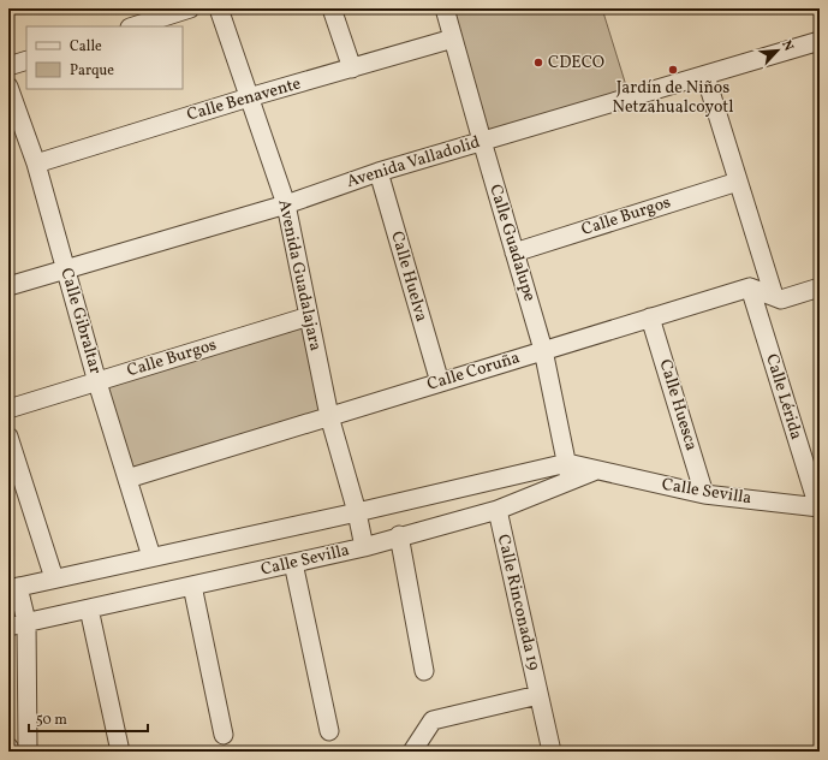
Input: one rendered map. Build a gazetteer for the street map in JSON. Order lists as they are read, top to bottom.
{
  "streets": {
    "street": [
      "Calle Benavente",
      "Avenida Valladolid",
      "Calle Burgos",
      "Calle Guadalupe",
      "Avenida Guadalajara",
      "Calle Huelva",
      "Calle Gibraltar",
      "Calle Coruña",
      "Calle Lérida",
      "Calle Huesca",
      "Calle Sevilla",
      "Calle Rinconada 19"
    ]
  },
  "crossings": [
    ["Calle Benavente", "Calle Guadalupe"],
    ["Calle Benavente", "Avenida Guadalajara"],
    ["Calle Benavente", "Calle Gibraltar"],
    ["Avenida Valladolid", "Calle Guadalupe"],
    ["Avenida Valladolid", "Avenida Guadalajara"],
    ["Avenida Valladolid", "Calle Huelva"],
    ["Avenida Valladolid", "Calle Gibraltar"],
    ["Calle Burgos", "Calle Guadalupe"],
    ["Calle Burgos", "Avenida Guadalajara"],
    ["Calle Burgos", "Calle Gibraltar"],
    ["Calle Guadalupe", "Calle Coruña"],
    ["Calle Guadalupe", "Calle Sevilla"],
    ["Avenida Guadalajara", "Calle Coruña"],
    ["Avenida Guadalajara", "Calle Sevilla"],
    ["Calle Huelva", "Calle Coruña"],
    ["Calle Gibraltar", "Calle Coruña"],
    ["Calle Gibraltar", "Calle Sevilla"],
    ["Calle Coruña", "Calle Lérida"],
    ["Calle Coruña", "Calle Huesca"],
    ["Calle Lérida", "Calle Sevilla"],
    ["Calle Huesca", "Calle Sevilla"],
    ["Calle Sevilla", "Calle Rinconada 19"]
  ],
  "places": ["CDECO", "Jardín de Niños Netzahualcoyotl"],
  "legend": ["Calle", "Parque"],
  "scale_bar": "50 m",
  "north": "top right"
}
